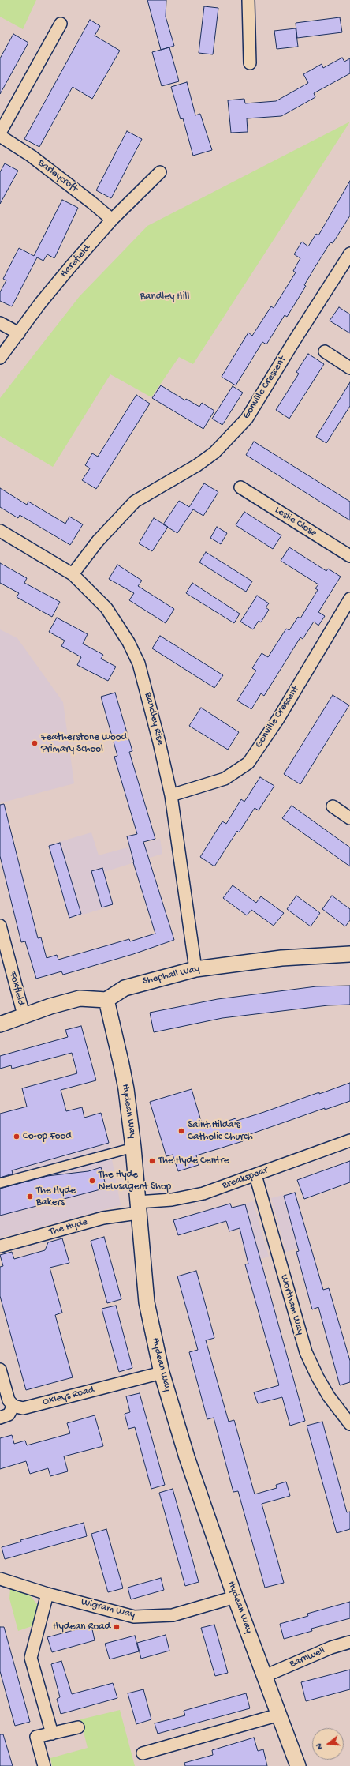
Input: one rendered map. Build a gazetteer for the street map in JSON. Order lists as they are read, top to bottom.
{
  "streets": {
    "street": [
      "Barleycroft",
      "Harefield",
      "Gonville Crescent",
      "Leslie Close",
      "Bandley Rise",
      "Shephall Way",
      "Foxfield",
      "Hydean Way",
      "Breakspear",
      "The Hyde",
      "Wortham Way",
      "Oxleys Road",
      "Wigram Way",
      "Barnwell"
    ]
  },
  "crossings": [
    ["Barleycroft", "Harefield"],
    ["Gonville Crescent", "Bandley Rise"],
    ["Bandley Rise", "Shephall Way"],
    ["Shephall Way", "Hydean Way"],
    ["Hydean Way", "Breakspear"],
    ["Hydean Way", "The Hyde"],
    ["Hydean Way", "Oxleys Road"],
    ["Hydean Way", "Wigram Way"],
    ["Hydean Way", "Barnwell"],
    ["Breakspear", "The Hyde"],
    ["Breakspear", "Wortham Way"]
  ],
  "parks": ["Bandley Hill"],
  "places": [
    "Featherstone Wood Primary School",
    "Saint Hilda's Catholic Church",
    "Co-op Food",
    "The Hyde Centre",
    "The Hyde Newsagent Shop",
    "The Hyde Bakers",
    "Hydean Road"
  ],
  "north": "left"
}
